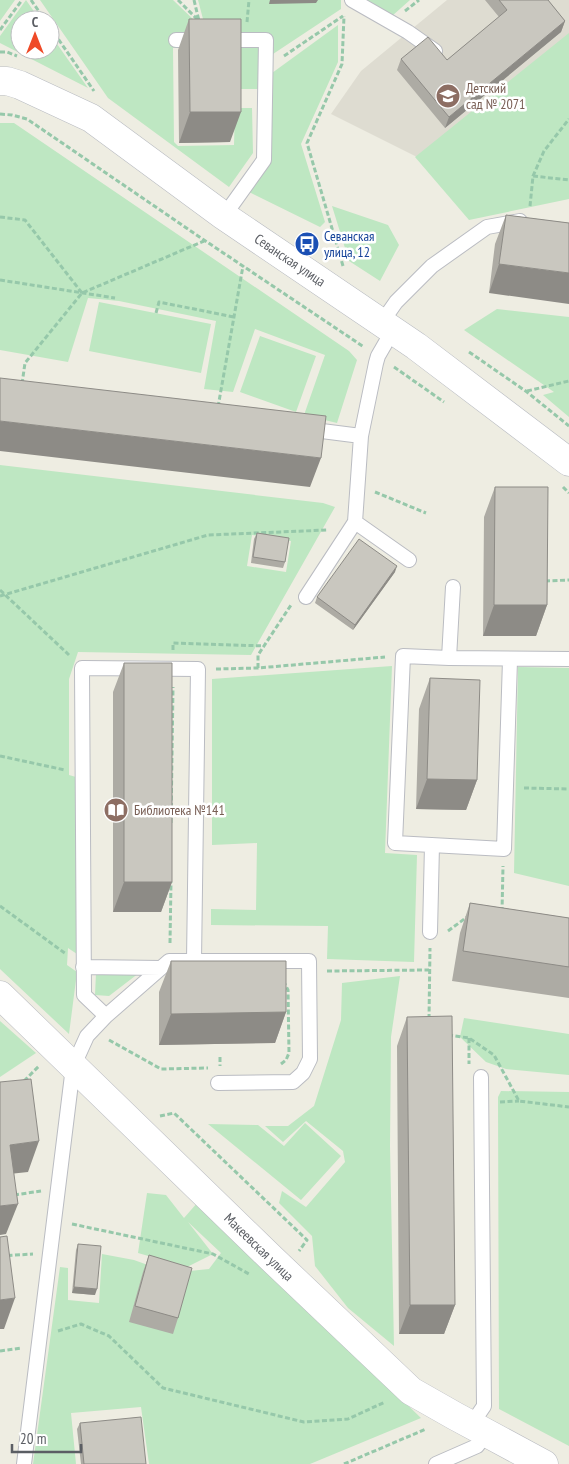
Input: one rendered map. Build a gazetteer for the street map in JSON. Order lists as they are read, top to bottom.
{
  "streets": {
    "street": ["Севанская улица", "Макеевская улица"]
  },
  "places": {
    "school or university": ["Детский сад № 2071"],
    "bus stop": ["Севанская улица, 12"],
    "library": ["Библиотека №141"]
  },
  "scale_bar": "20 m",
  "north": "top"
}
